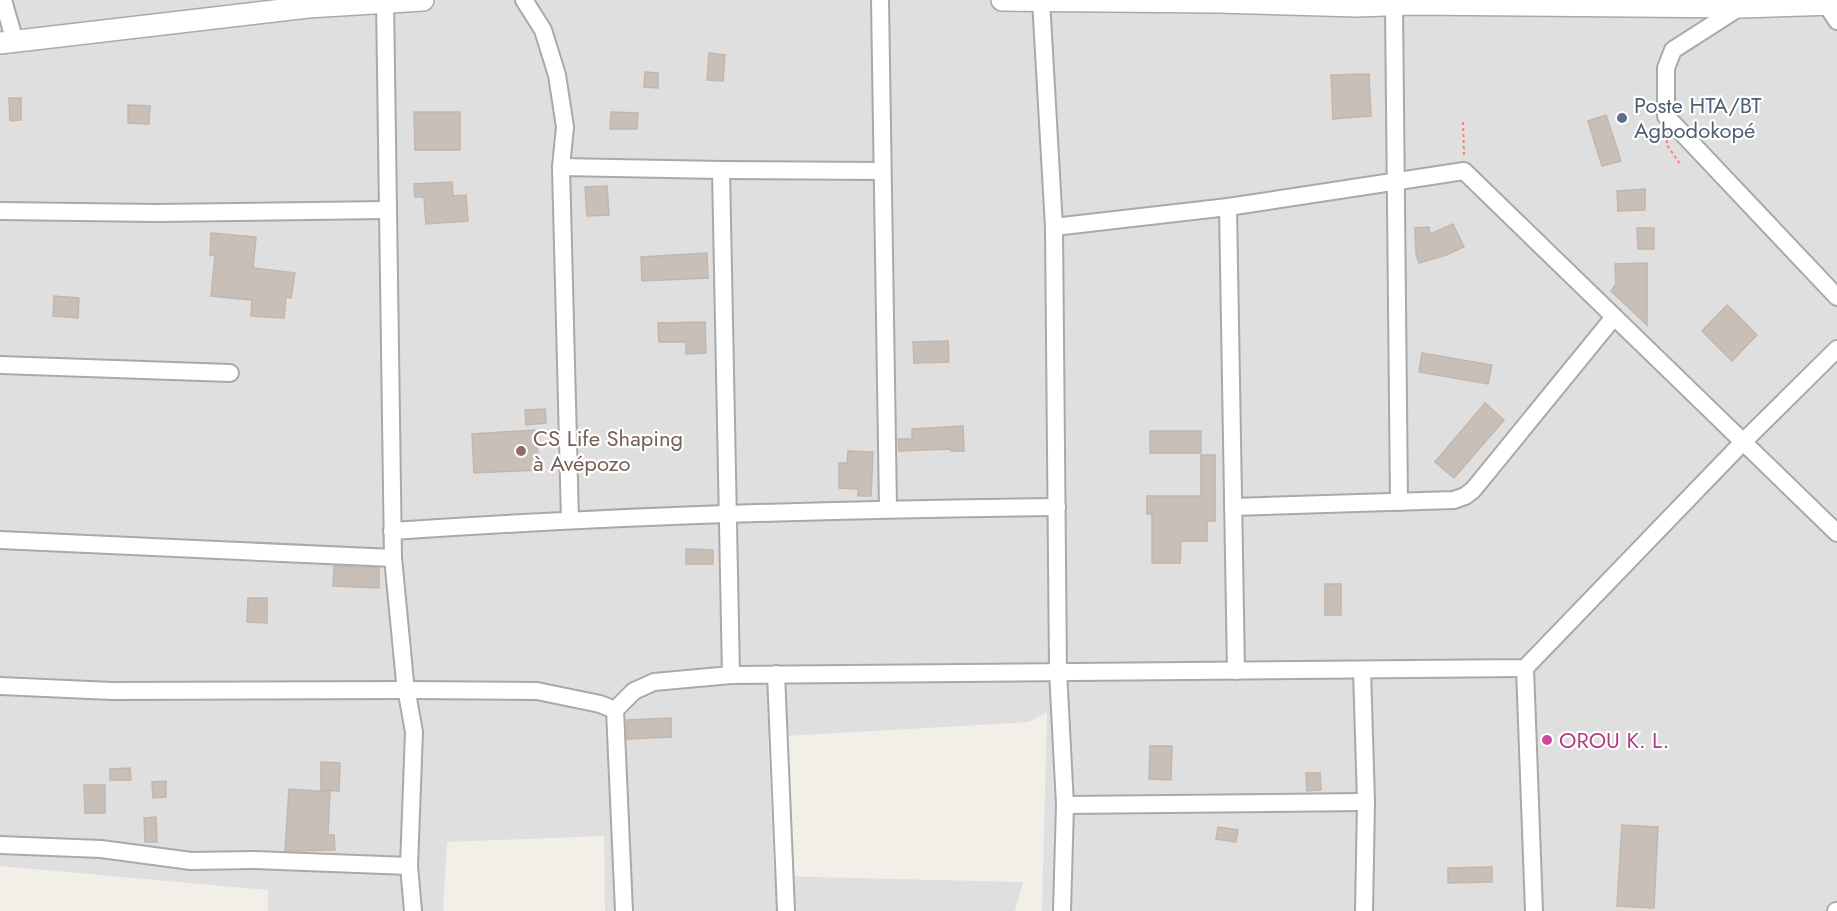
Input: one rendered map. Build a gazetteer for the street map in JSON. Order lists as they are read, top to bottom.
{
  "places": ["Poste HTA/BT Agbodokopé", "CS Life Shaping à Avépozo", "OROU K. L."]
}
